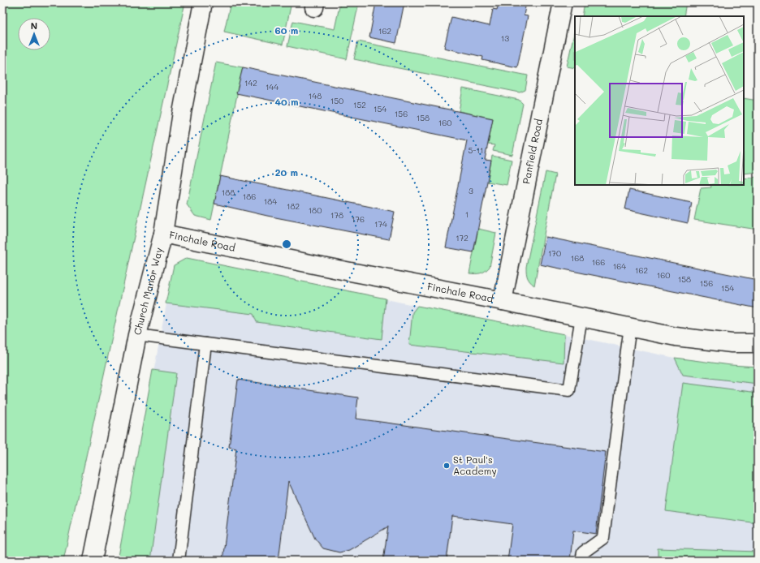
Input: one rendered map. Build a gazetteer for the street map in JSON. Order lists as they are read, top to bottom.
{
  "streets": {
    "street": ["Panfield Road", "Finchale Road", "Church Manor Way"]
  },
  "crossings": [
    ["Panfield Road", "Finchale Road"],
    ["Finchale Road", "Church Manor Way"]
  ],
  "places": ["St Paul's Academy"],
  "house_numbers": [
    "162",
    "13",
    "142",
    "144",
    "148",
    "150",
    "152",
    "154",
    "156",
    "158",
    "160",
    "5-11",
    "3",
    "188",
    "186",
    "184",
    "182",
    "180",
    "1",
    "178",
    "176",
    "174",
    "172",
    "170",
    "168",
    "166",
    "164",
    "162",
    "160",
    "158",
    "156",
    "154"
  ],
  "north": "top",
  "rings": ["60 m", "40 m", "20 m"]
}
